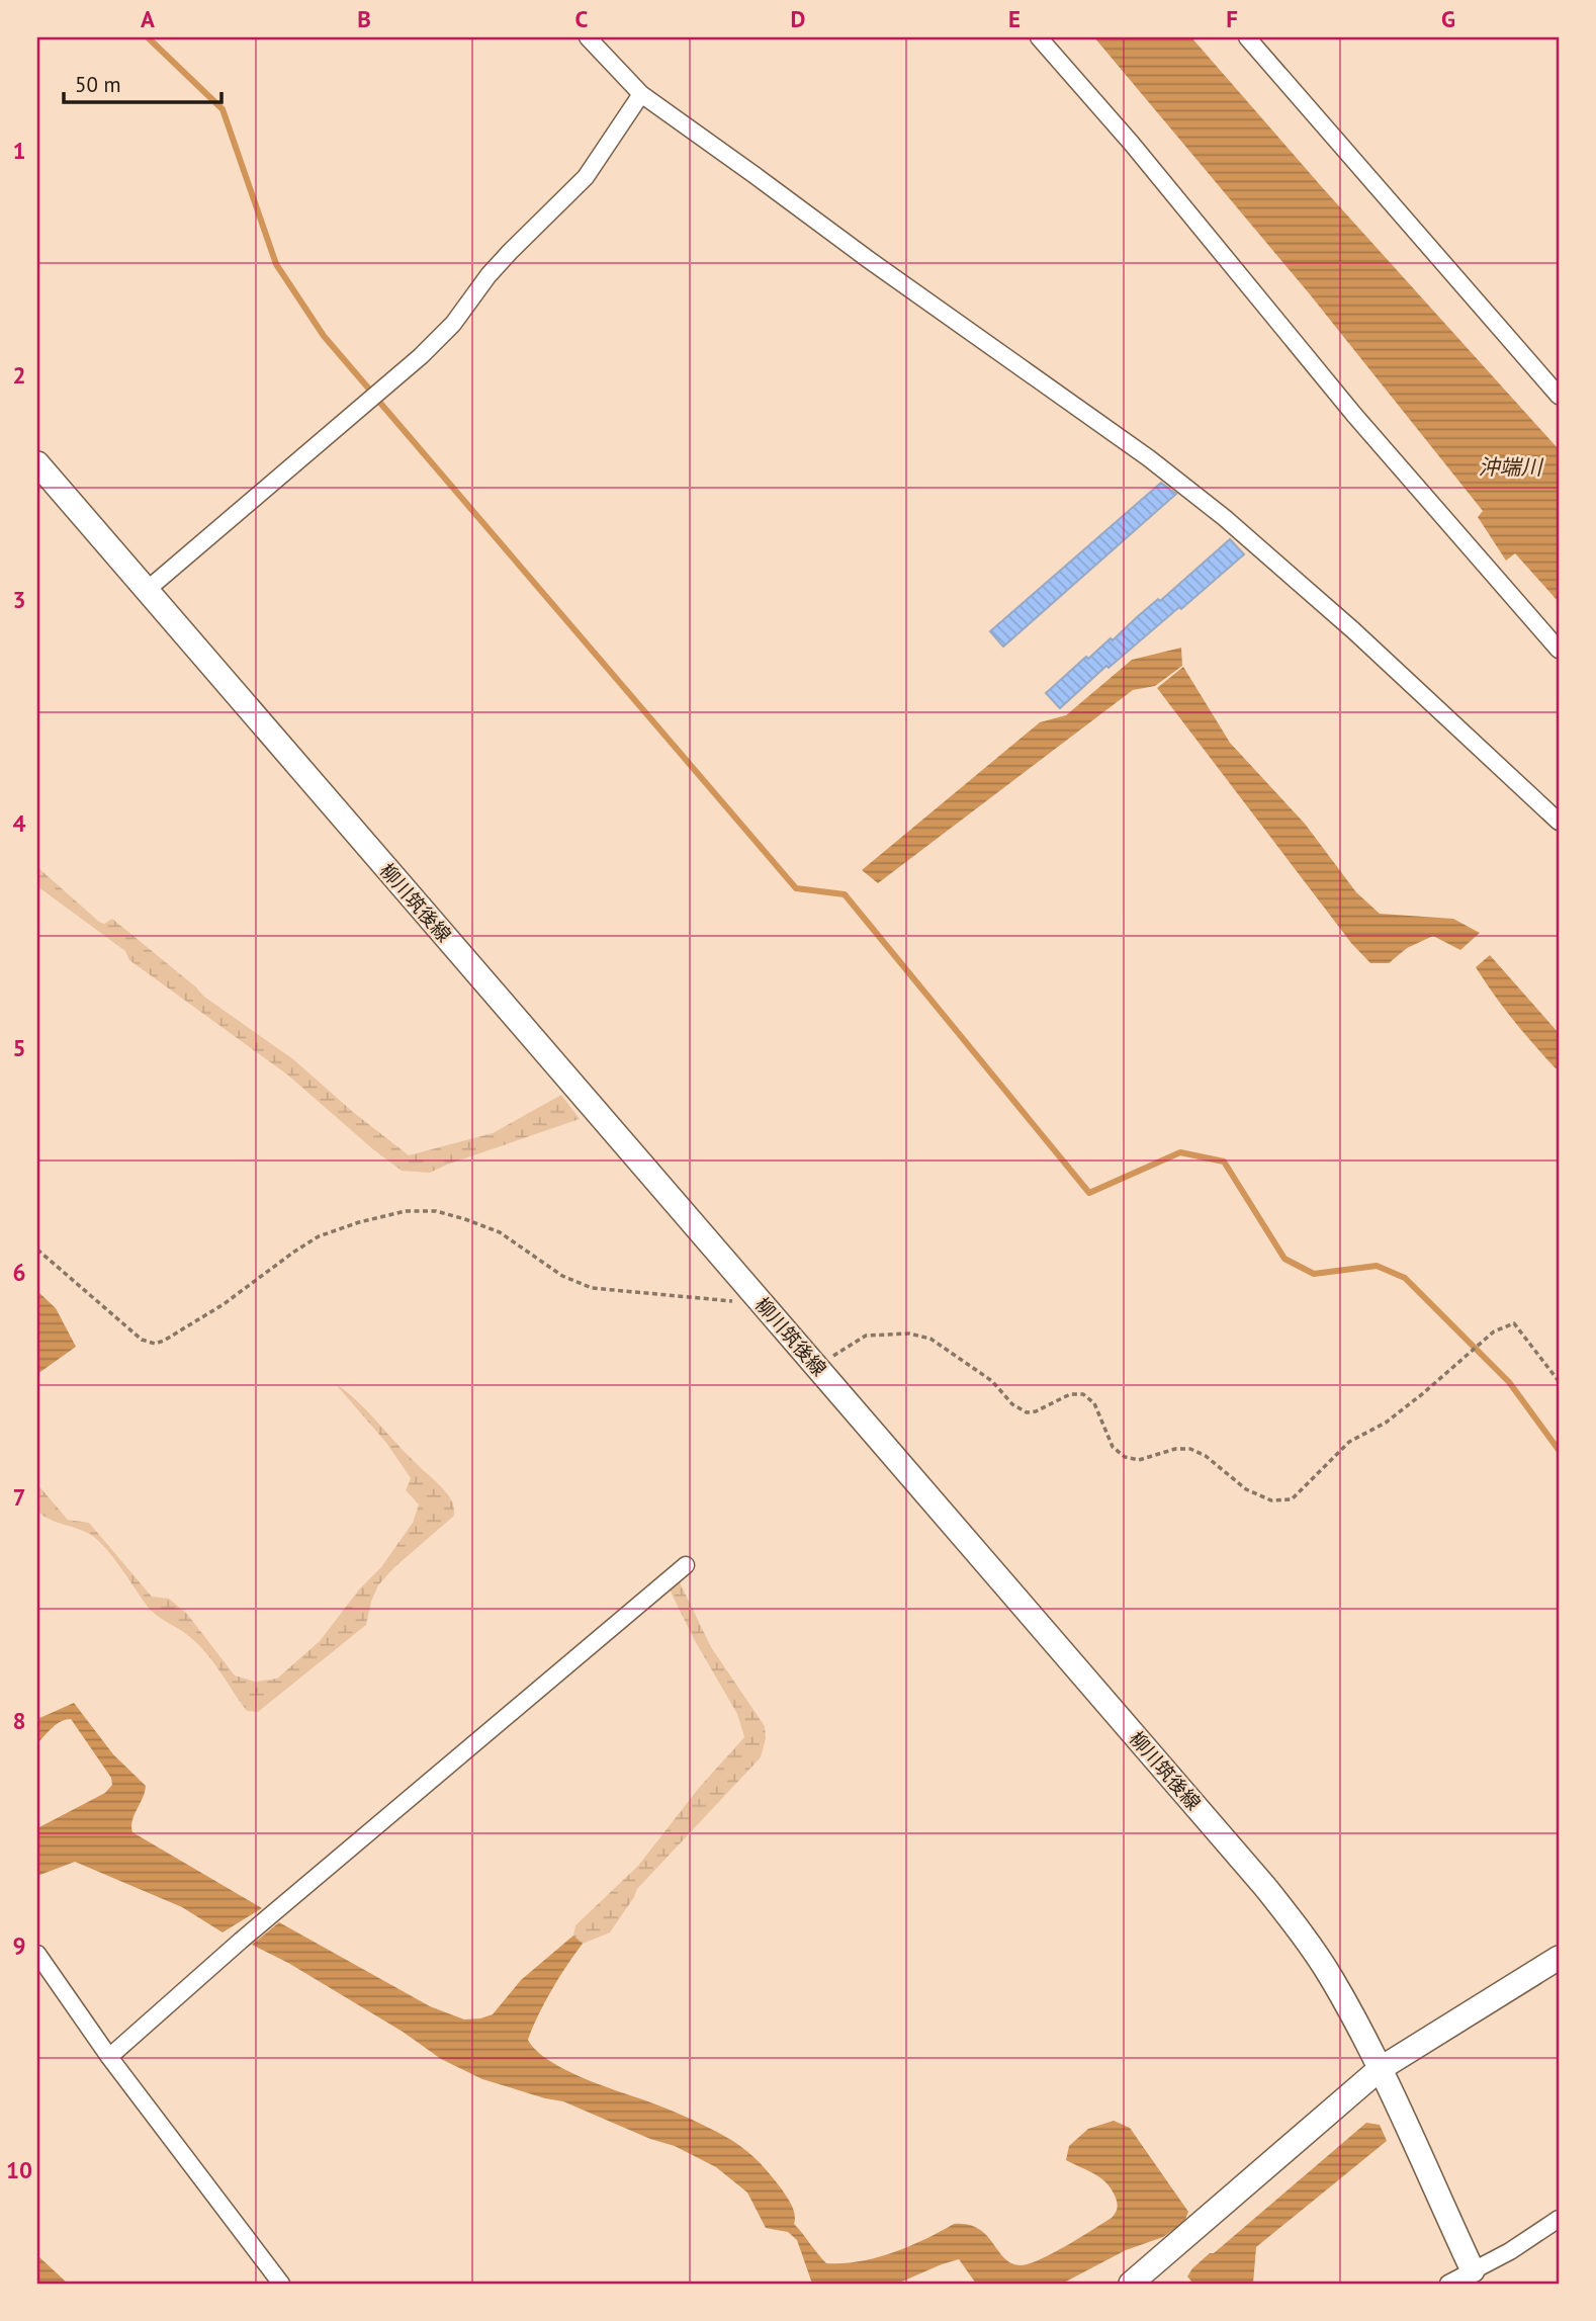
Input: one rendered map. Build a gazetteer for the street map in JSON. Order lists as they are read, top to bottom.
{
  "streets": {
    "main road": ["柳川筑後線"]
  },
  "water": ["沖端川"],
  "scale_bar": "50 m",
  "grid": {
    "columns": [
      "A",
      "B",
      "C",
      "D",
      "E",
      "F",
      "G"
    ],
    "rows": [
      "1",
      "2",
      "3",
      "4",
      "5",
      "6",
      "7",
      "8",
      "9",
      "10"
    ]
  }
}
